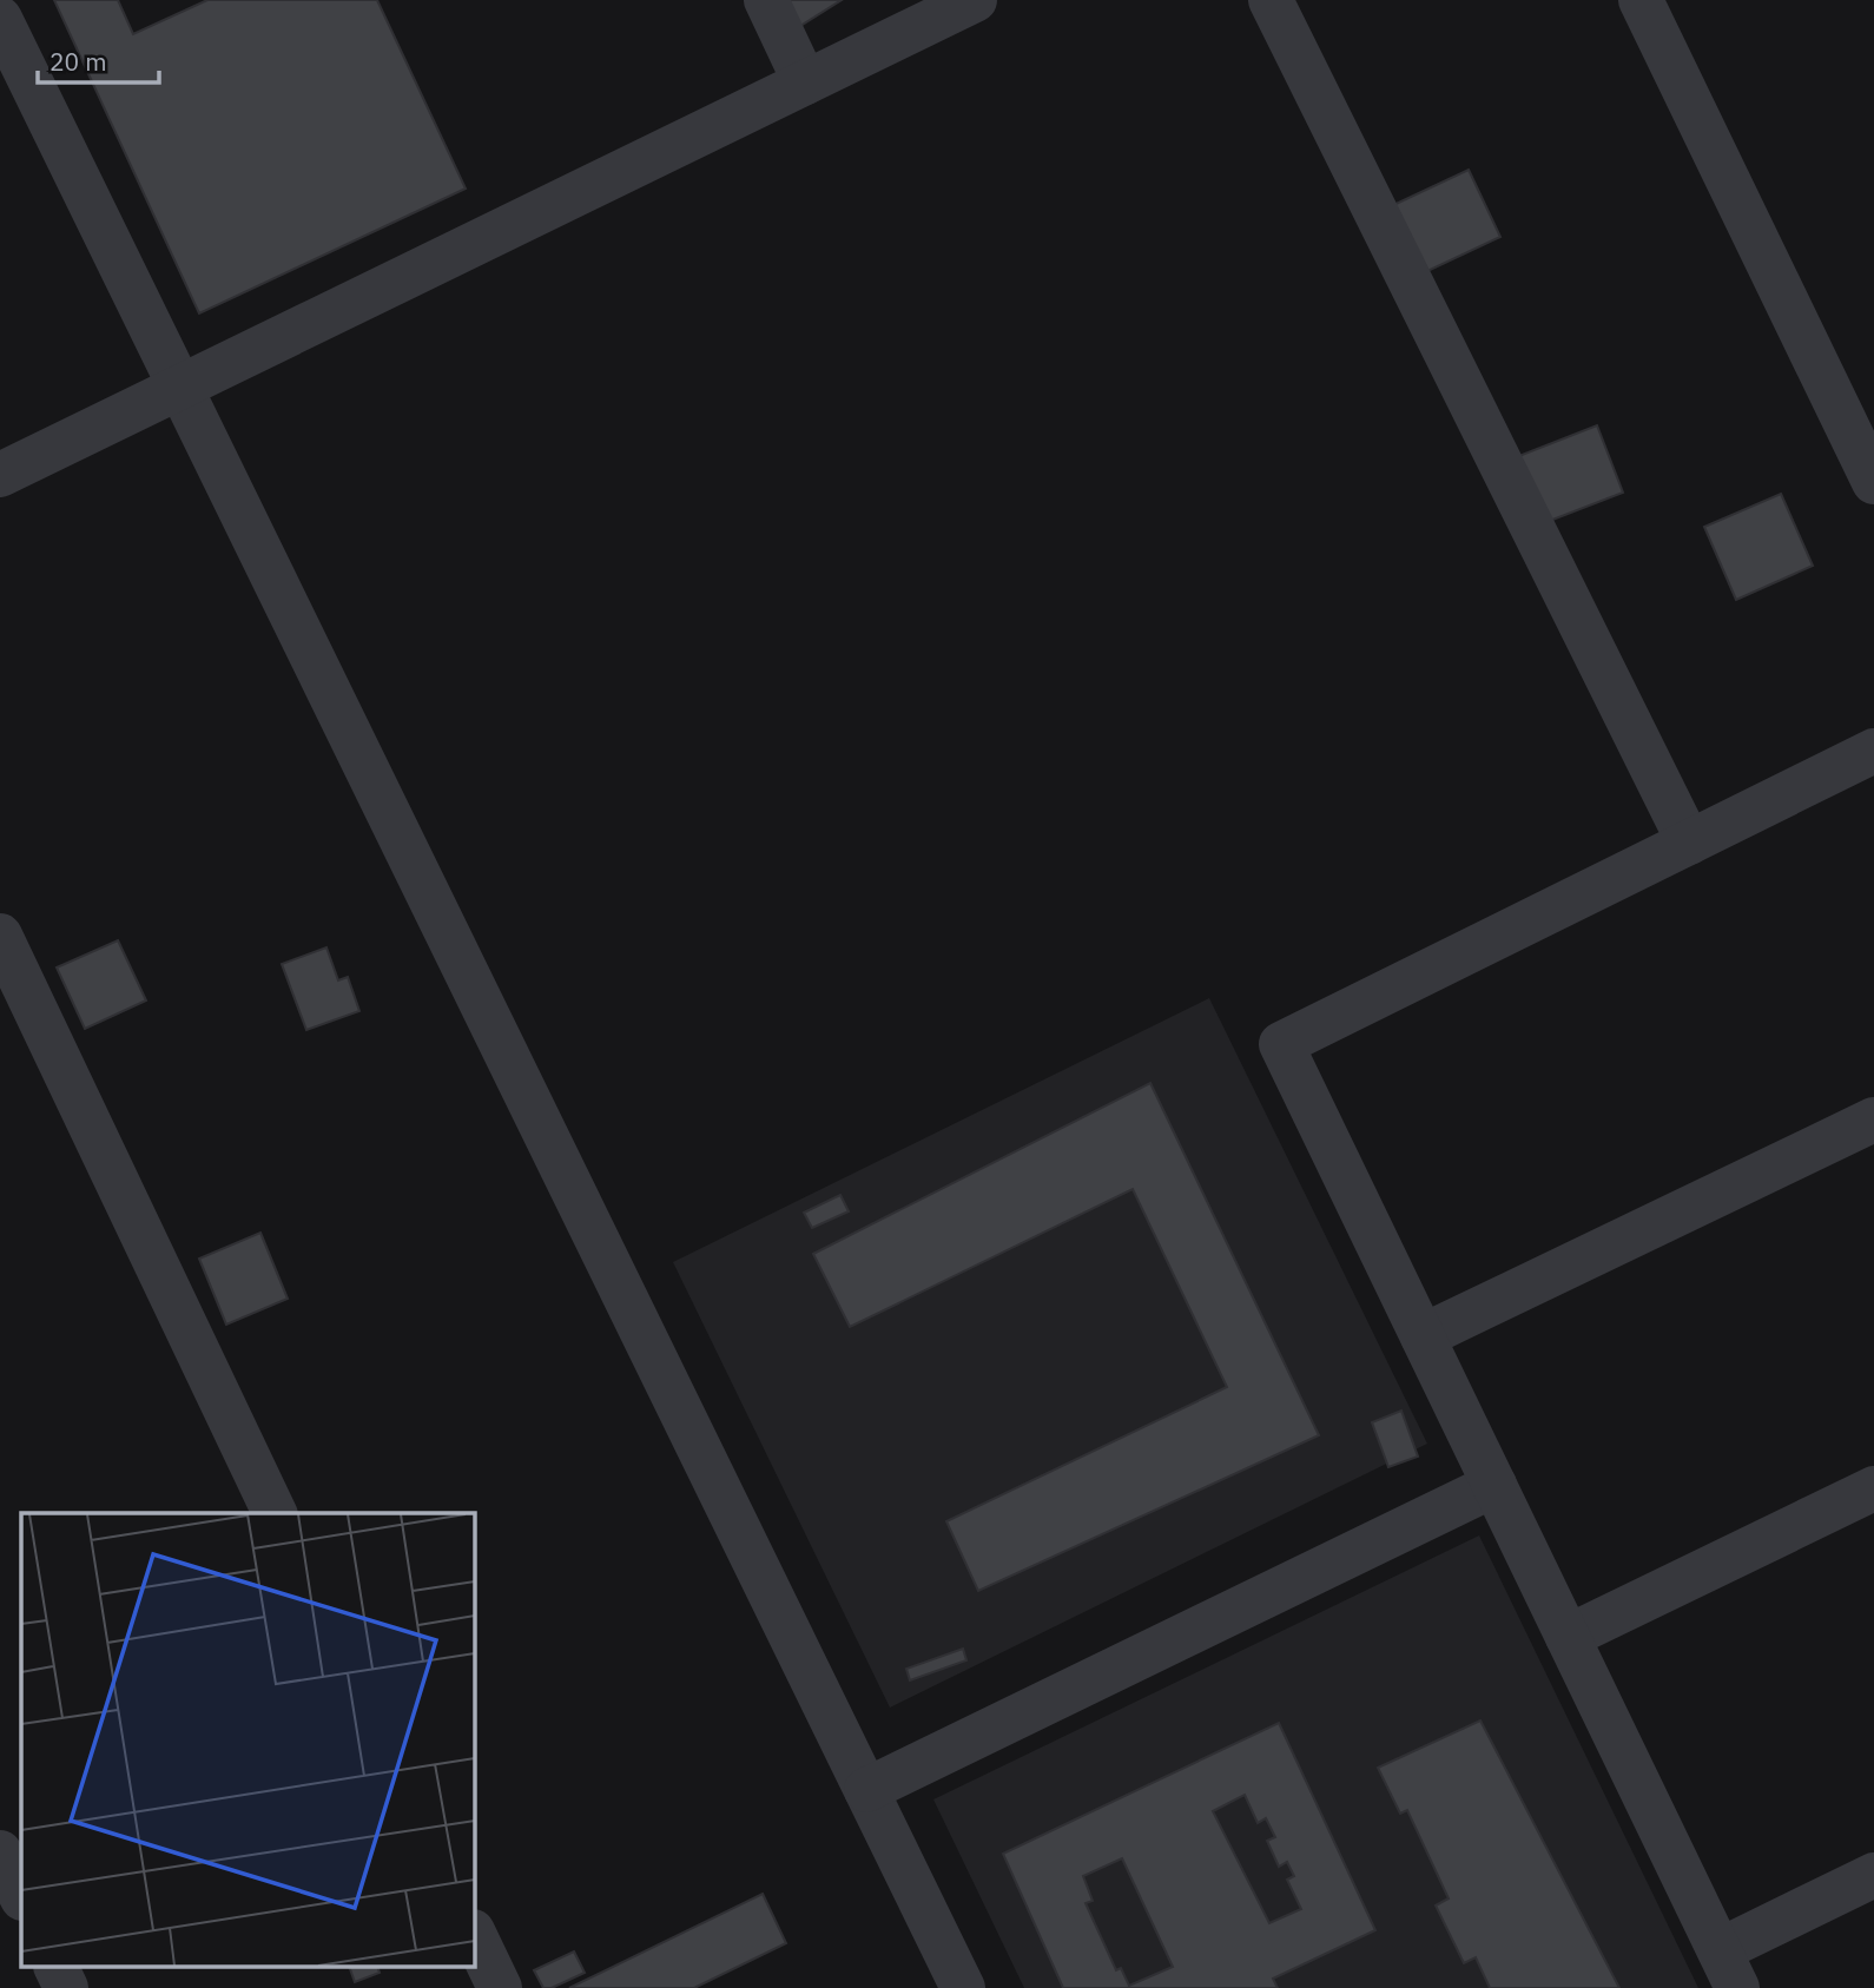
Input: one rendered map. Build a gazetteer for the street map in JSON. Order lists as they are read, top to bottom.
{
  "scale_bar": "20 m"
}
